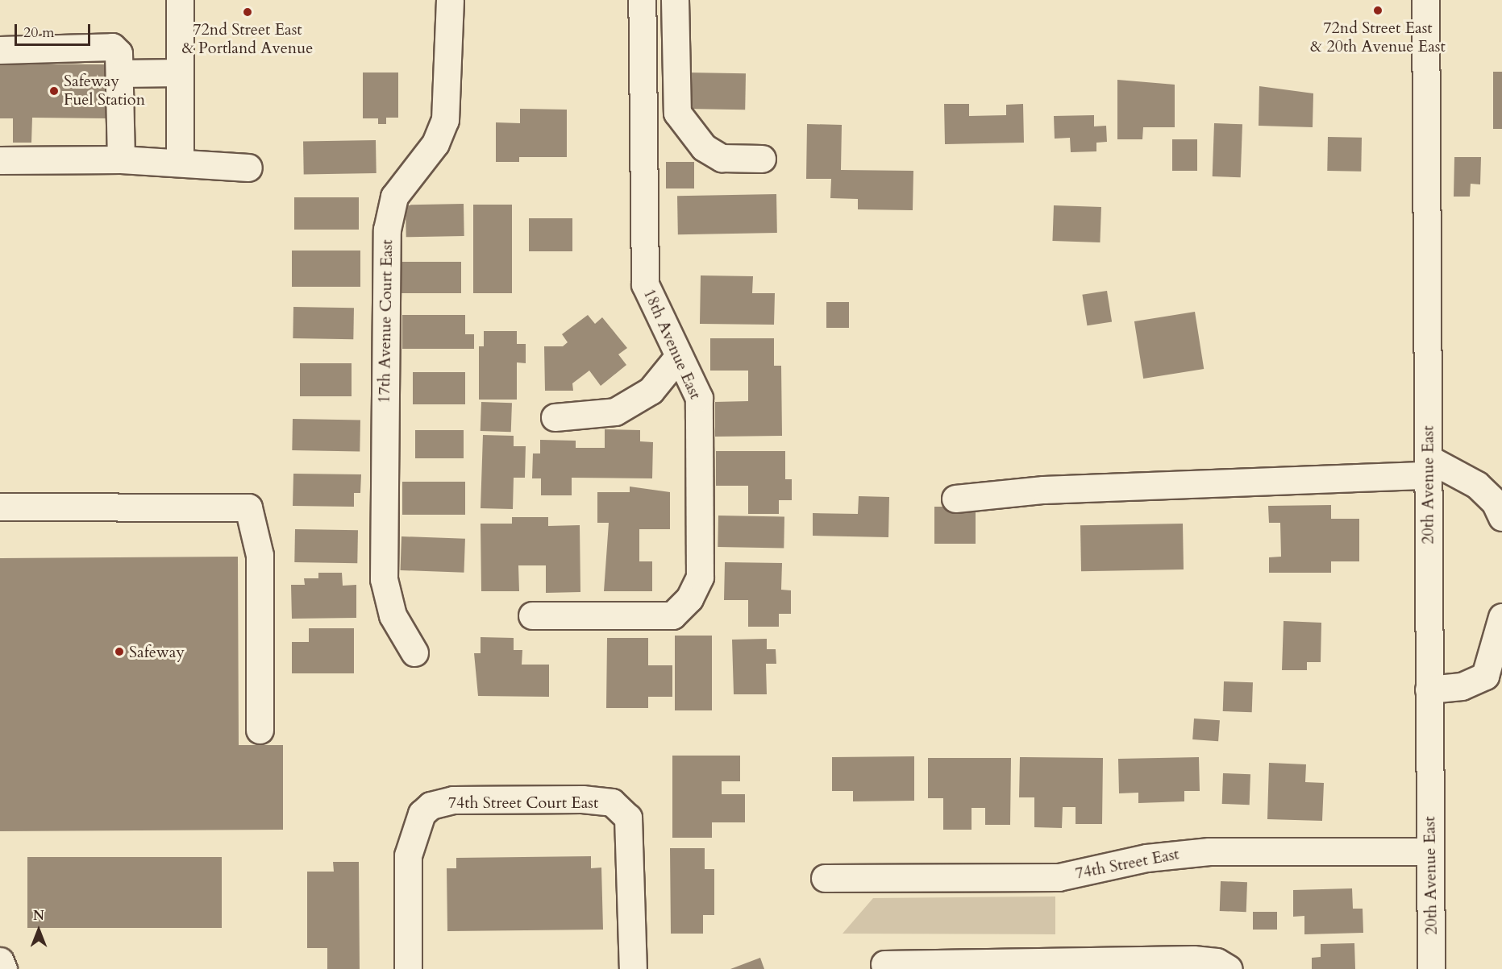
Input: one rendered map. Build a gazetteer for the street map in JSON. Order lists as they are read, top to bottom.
{
  "streets": {
    "street": [
      "17th Avenue Court East",
      "18th Avenue East",
      "20th Avenue East",
      "74th Street Court East",
      "74th Street East"
    ]
  },
  "crossings": [
    ["20th Avenue East", "74th Street East"]
  ],
  "places": [
    "72nd Street East & 20th Avenue East",
    "72nd Street East & Portland Avenue",
    "Safeway Fuel Station",
    "Safeway"
  ],
  "scale_bar": "20 m",
  "north": "top"
}
